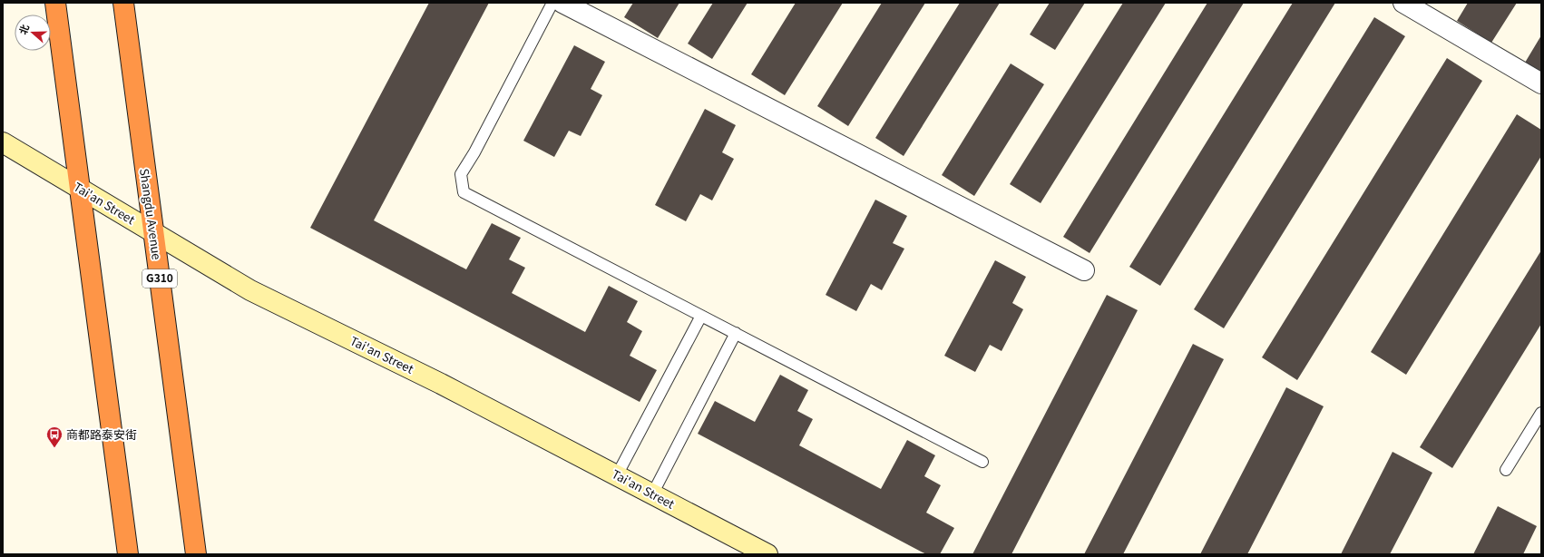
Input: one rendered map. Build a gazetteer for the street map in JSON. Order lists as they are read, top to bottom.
{
  "streets": {
    "highway": ["Shangdu Avenue", "G310"],
    "street": ["Tai'an Street"]
  },
  "crossings": [
    ["Tai'an Street", "Shangdu Avenue"]
  ],
  "places": {
    "bus stop": ["商都路泰安街"]
  },
  "north": "left"
}
